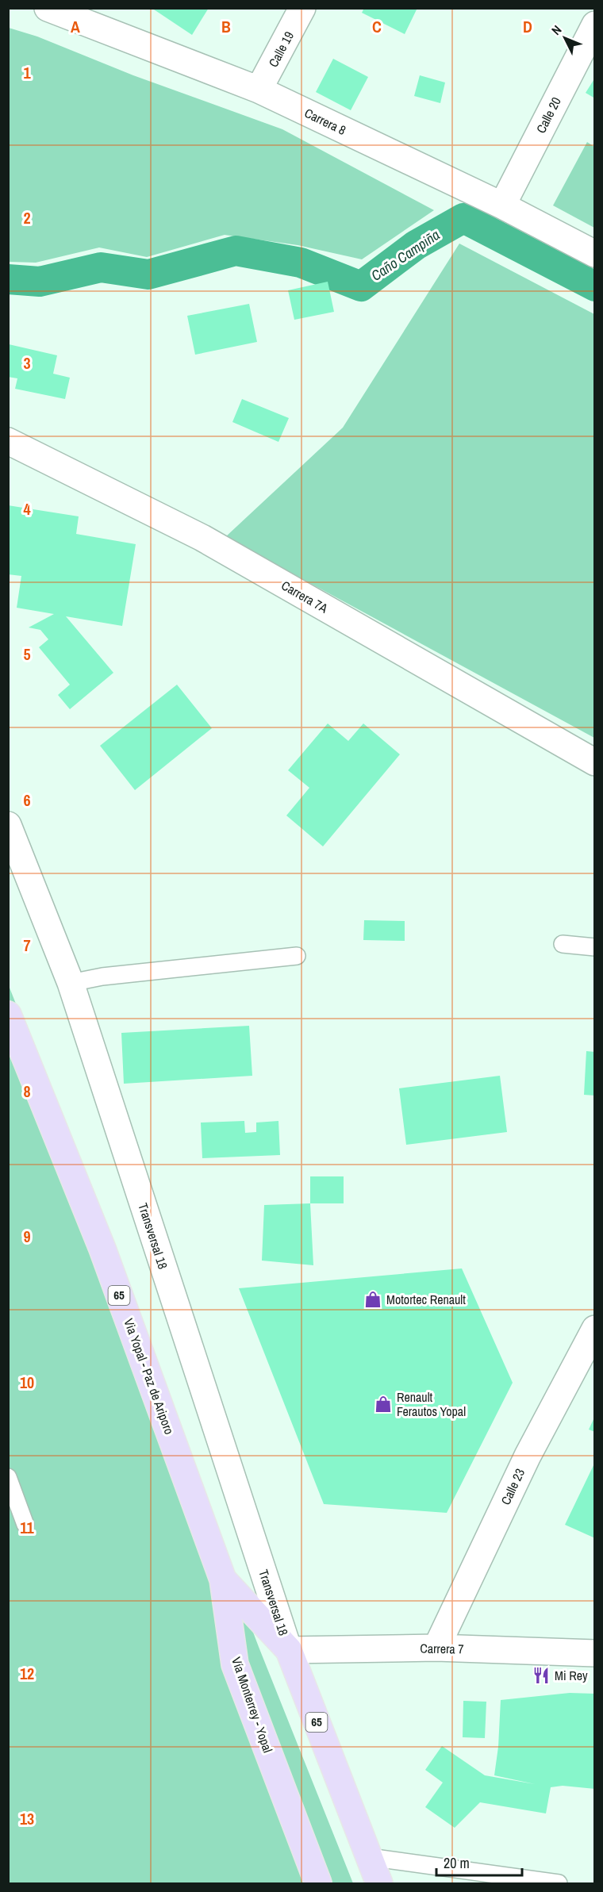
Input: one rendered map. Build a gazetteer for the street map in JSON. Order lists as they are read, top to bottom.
{
  "streets": {
    "main road": ["65", "Via Yopal - Paz de Ariporo", "Vía Monterrey - Yopal"],
    "street": [
      "Calle 19",
      "Calle 20",
      "Carrera 8",
      "Carrera 7A",
      "Transversal 18",
      "Calle 23",
      "Carrera 7"
    ]
  },
  "crossings": [
    ["Calle 19", "Carrera 8"],
    ["Calle 20", "Carrera 8"],
    ["Transversal 18", "65"],
    ["Transversal 18", "Carrera 7"],
    ["65", "Via Yopal - Paz de Ariporo"],
    ["65", "Carrera 7"],
    ["65", "Vía Monterrey - Yopal"],
    ["Via Yopal - Paz de Ariporo", "Vía Monterrey - Yopal"],
    ["Calle 23", "Carrera 7"]
  ],
  "water": ["Caño Campiña"],
  "places": {
    "shop": ["Motortec Renault", "Renault Ferautos Yopal"],
    "restaurant": ["Mi Rey"]
  },
  "scale_bar": "20 m",
  "north": "top left",
  "grid": {
    "columns": [
      "A",
      "B",
      "C",
      "D"
    ],
    "rows": [
      "1",
      "2",
      "3",
      "4",
      "5",
      "6",
      "7",
      "8",
      "9",
      "10",
      "11",
      "12",
      "13"
    ]
  }
}
